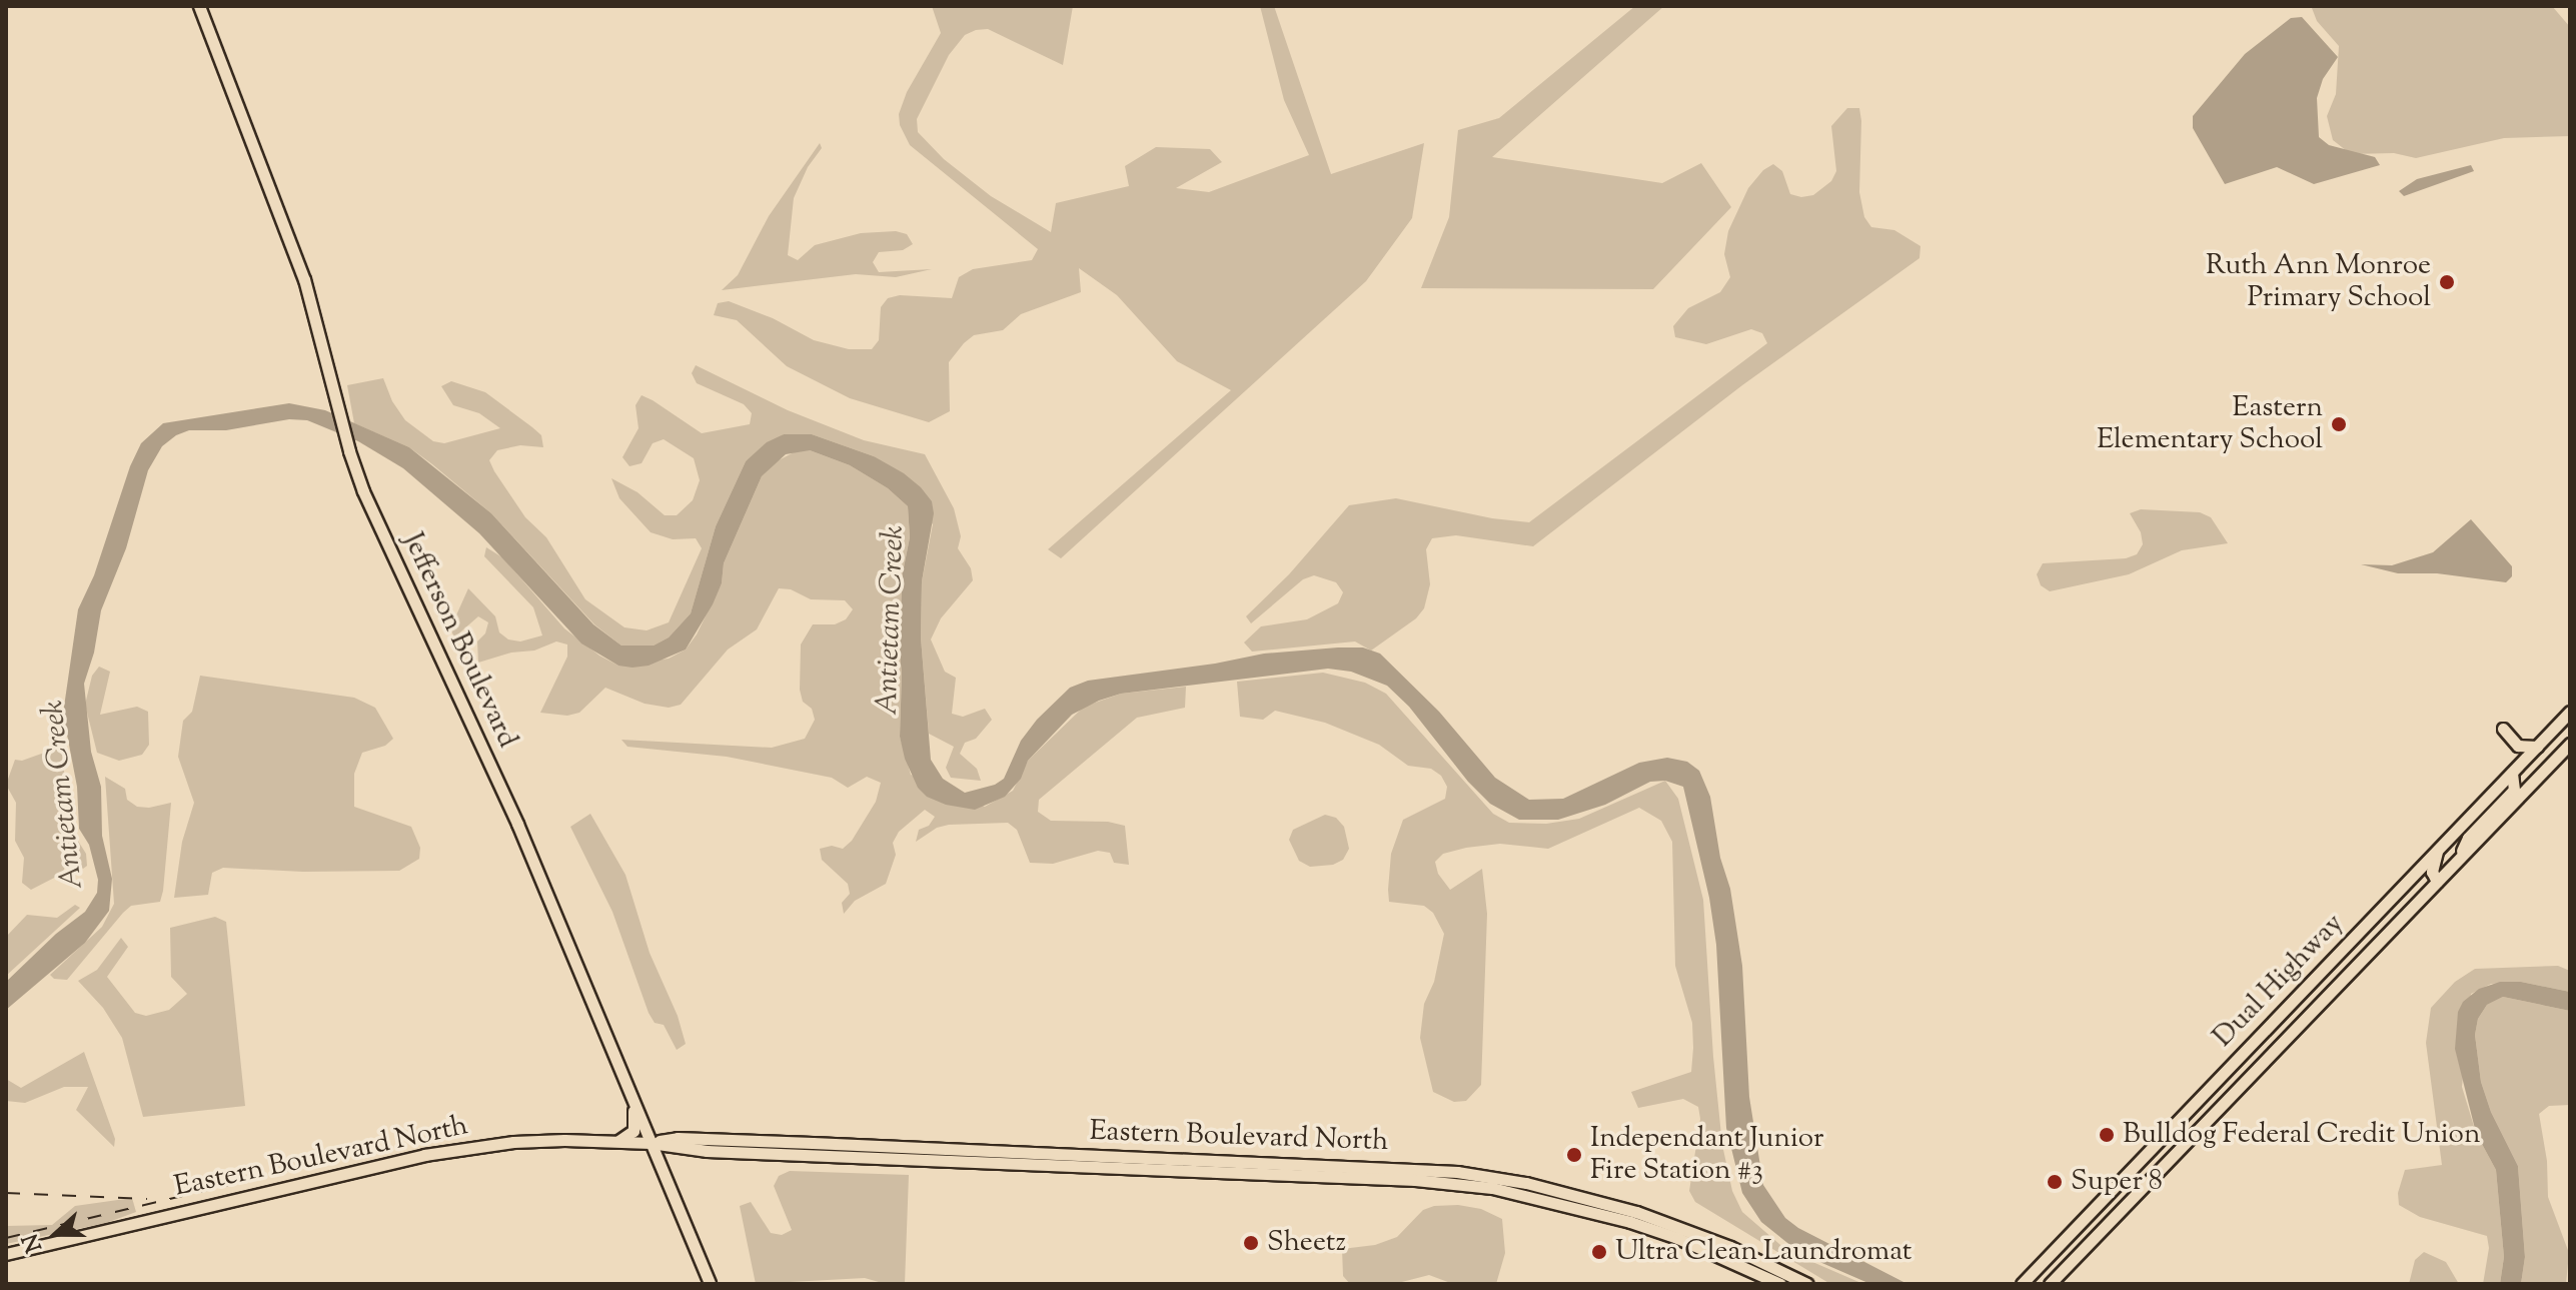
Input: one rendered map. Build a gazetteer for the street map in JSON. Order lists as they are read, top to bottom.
{
  "streets": {
    "main road": ["Jefferson Boulevard", "Dual Highway", "Eastern Boulevard North"]
  },
  "crossings": [
    ["Jefferson Boulevard", "Eastern Boulevard North"]
  ],
  "water": ["Antietam Creek"],
  "places": [
    "Ruth Ann Monroe Primary School",
    "Eastern Elementary School",
    "Bulldog Federal Credit Union",
    "Independant Junior Fire Station #3",
    "Super 8",
    "Sheetz",
    "Ultra Clean Laundromat"
  ],
  "north": "left"
}
